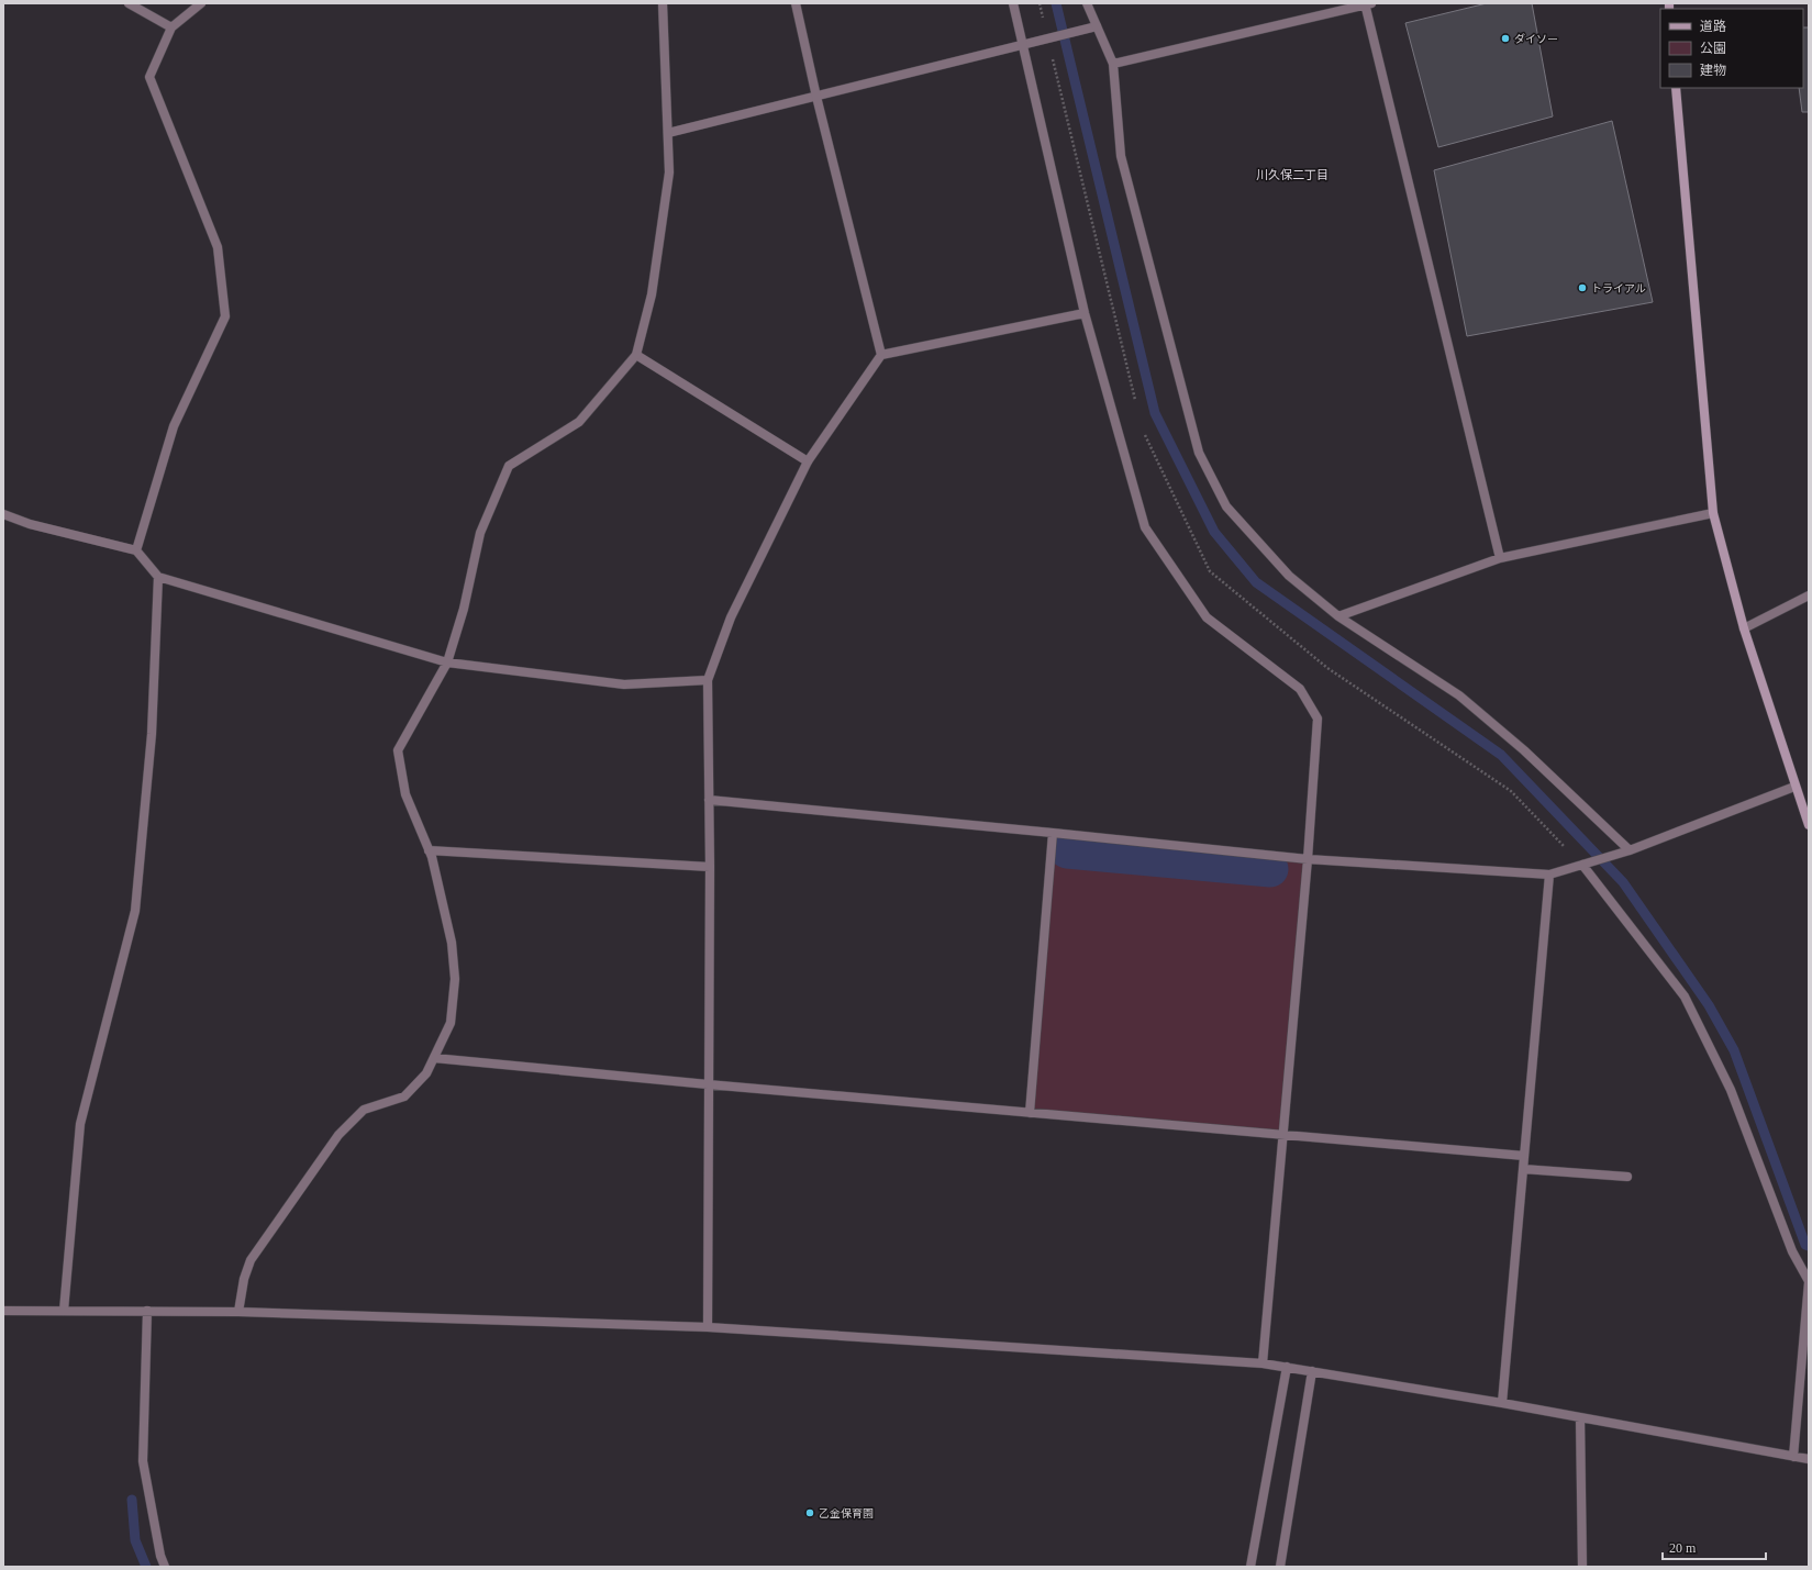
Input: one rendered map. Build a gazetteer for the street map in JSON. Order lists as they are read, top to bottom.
{
  "districts": ["川久保二丁目"],
  "places": ["ダイソー", "トライアル", "乙金保育園"],
  "legend": ["道路", "公園", "建物"],
  "scale_bar": "20 m"
}
